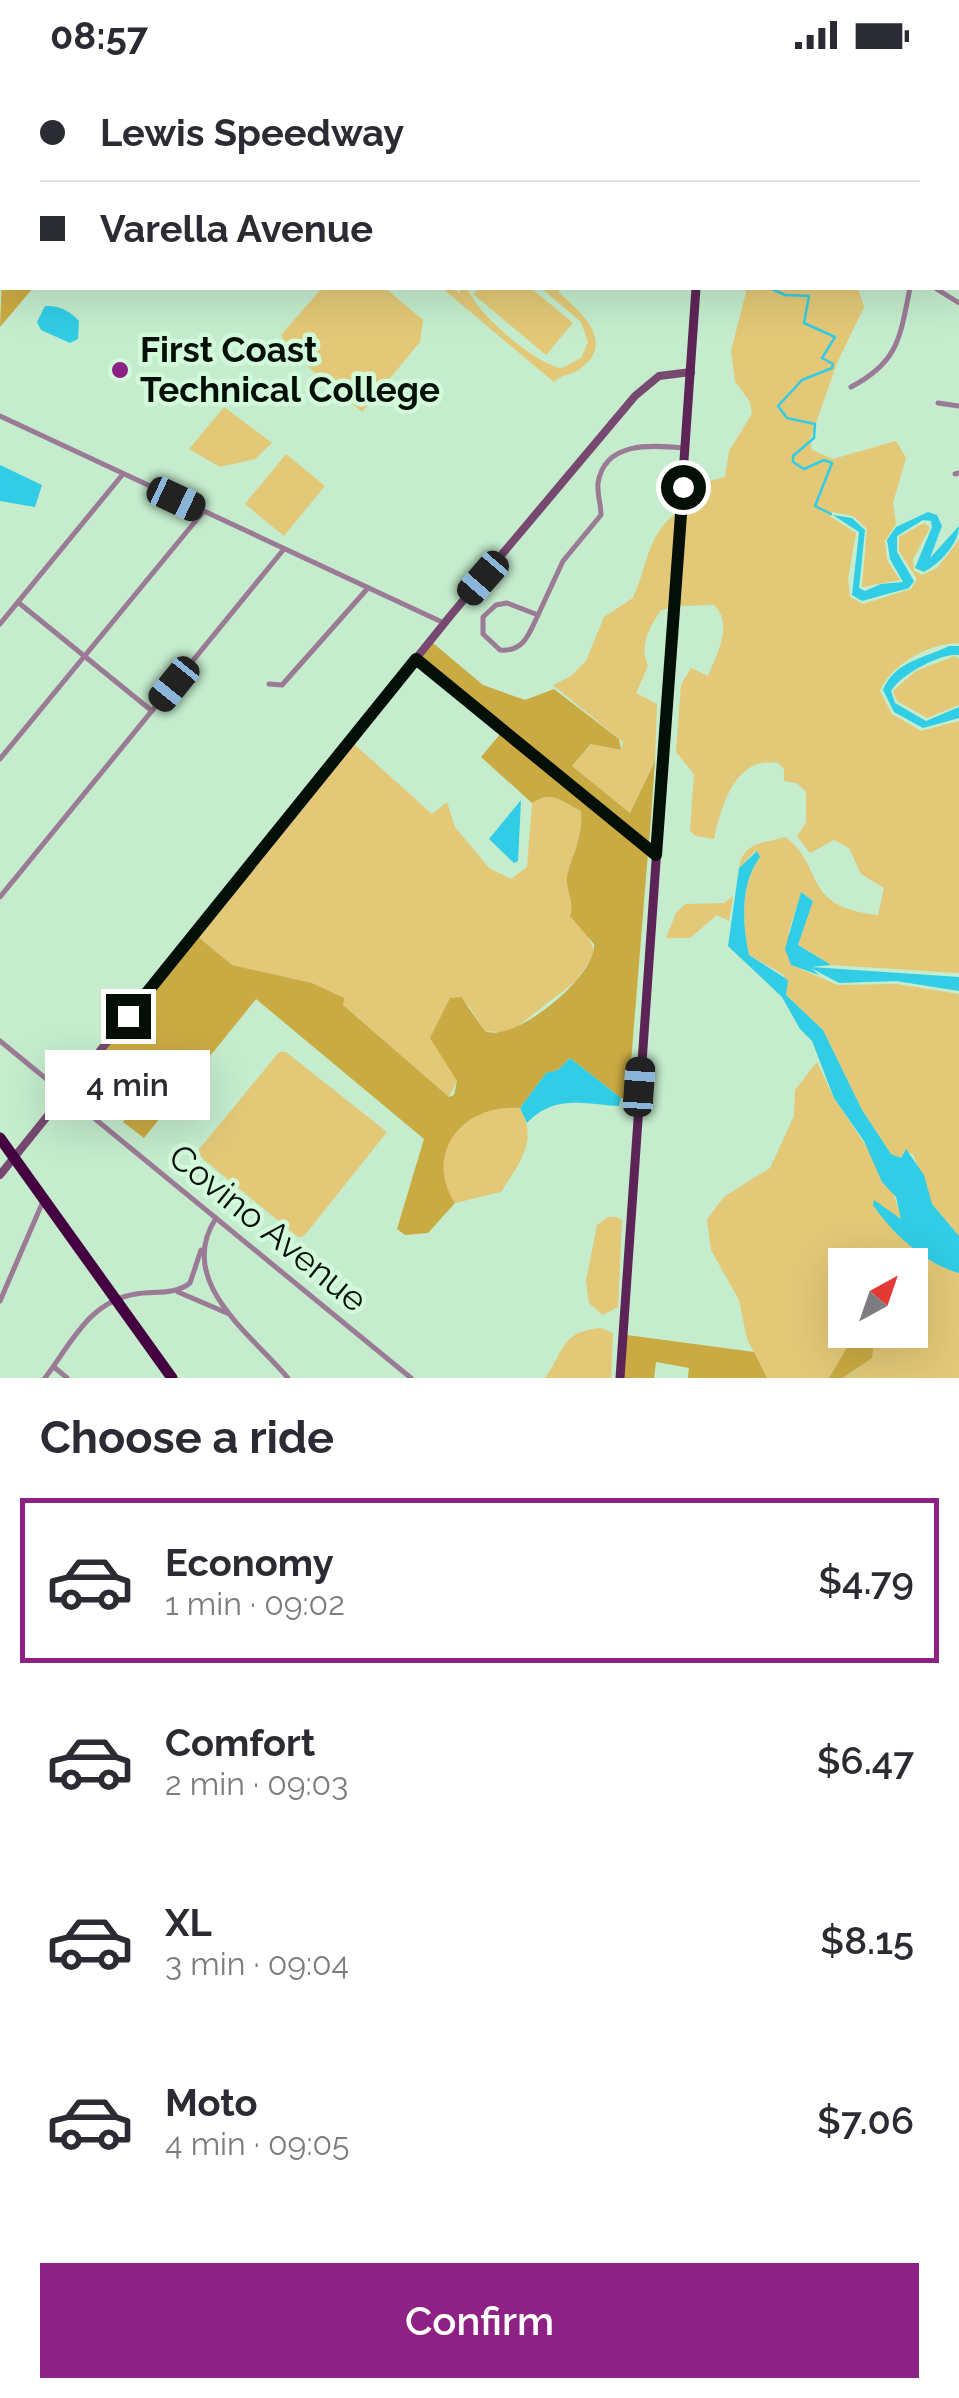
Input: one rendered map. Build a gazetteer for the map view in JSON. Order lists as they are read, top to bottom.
{
  "streets": {
    "street": ["Covino Avenue"]
  },
  "places": ["First Coast Technical College"],
  "north": "top right",
  "page": {
    "status": "08:57",
    "banner": ["Lewis Speedway", "Varella Avenue"],
    "bubble": "4 min",
    "heading": "Choose a ride",
    "list": [
      {
        "name": "Economy",
        "note": "1 min · 09:02",
        "value": "$4.79"
      },
      {
        "name": "Comfort",
        "note": "2 min · 09:03",
        "value": "$6.47"
      },
      {
        "name": "XL",
        "note": "3 min · 09:04",
        "value": "$8.15"
      },
      {
        "name": "Moto",
        "note": "4 min · 09:05",
        "value": "$7.06"
      }
    ],
    "buttons": "Confirm"
  }
}
